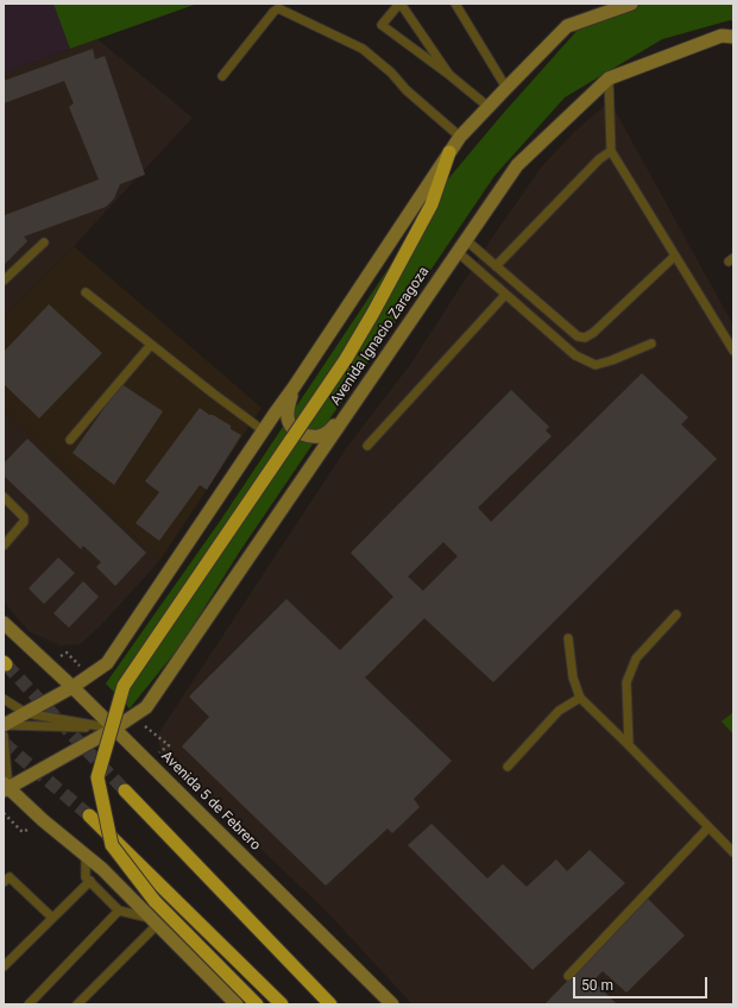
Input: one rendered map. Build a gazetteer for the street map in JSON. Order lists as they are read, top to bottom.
{
  "streets": {
    "main road": ["Avenida Ignacio Zaragoza", "Avenida 5 de Febrero"]
  },
  "crossings": [
    ["Avenida Ignacio Zaragoza", "Avenida 5 de Febrero"]
  ],
  "scale_bar": "50 m"
}
